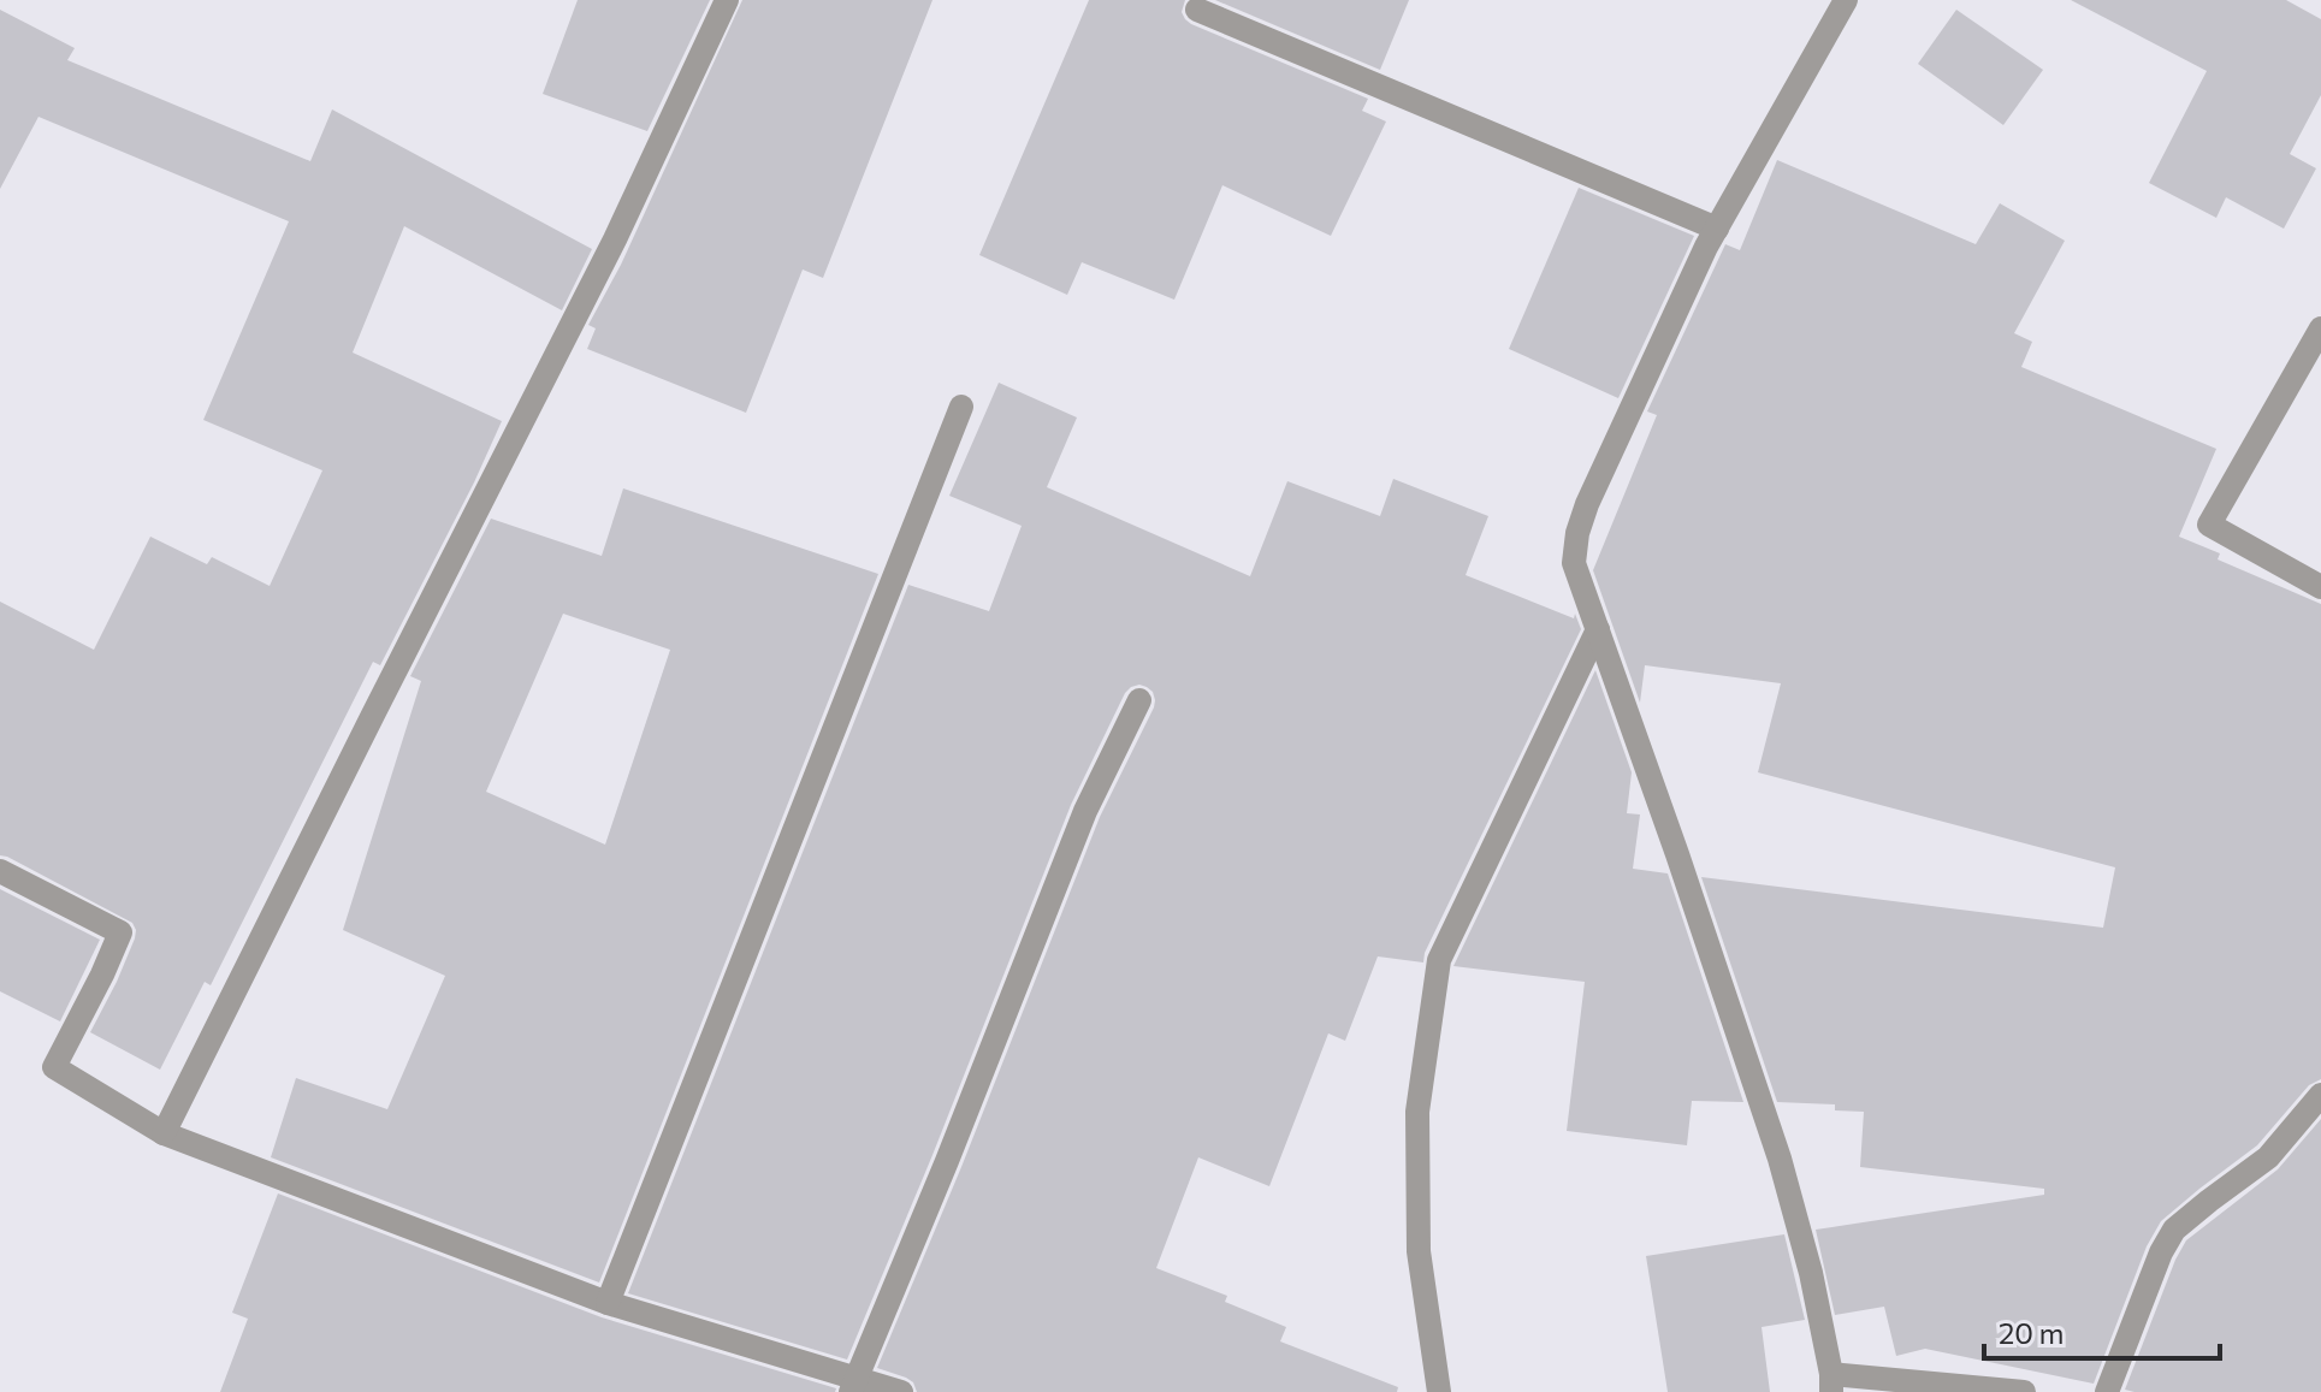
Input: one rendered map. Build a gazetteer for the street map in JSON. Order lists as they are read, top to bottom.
{
  "scale_bar": "20 m"
}
